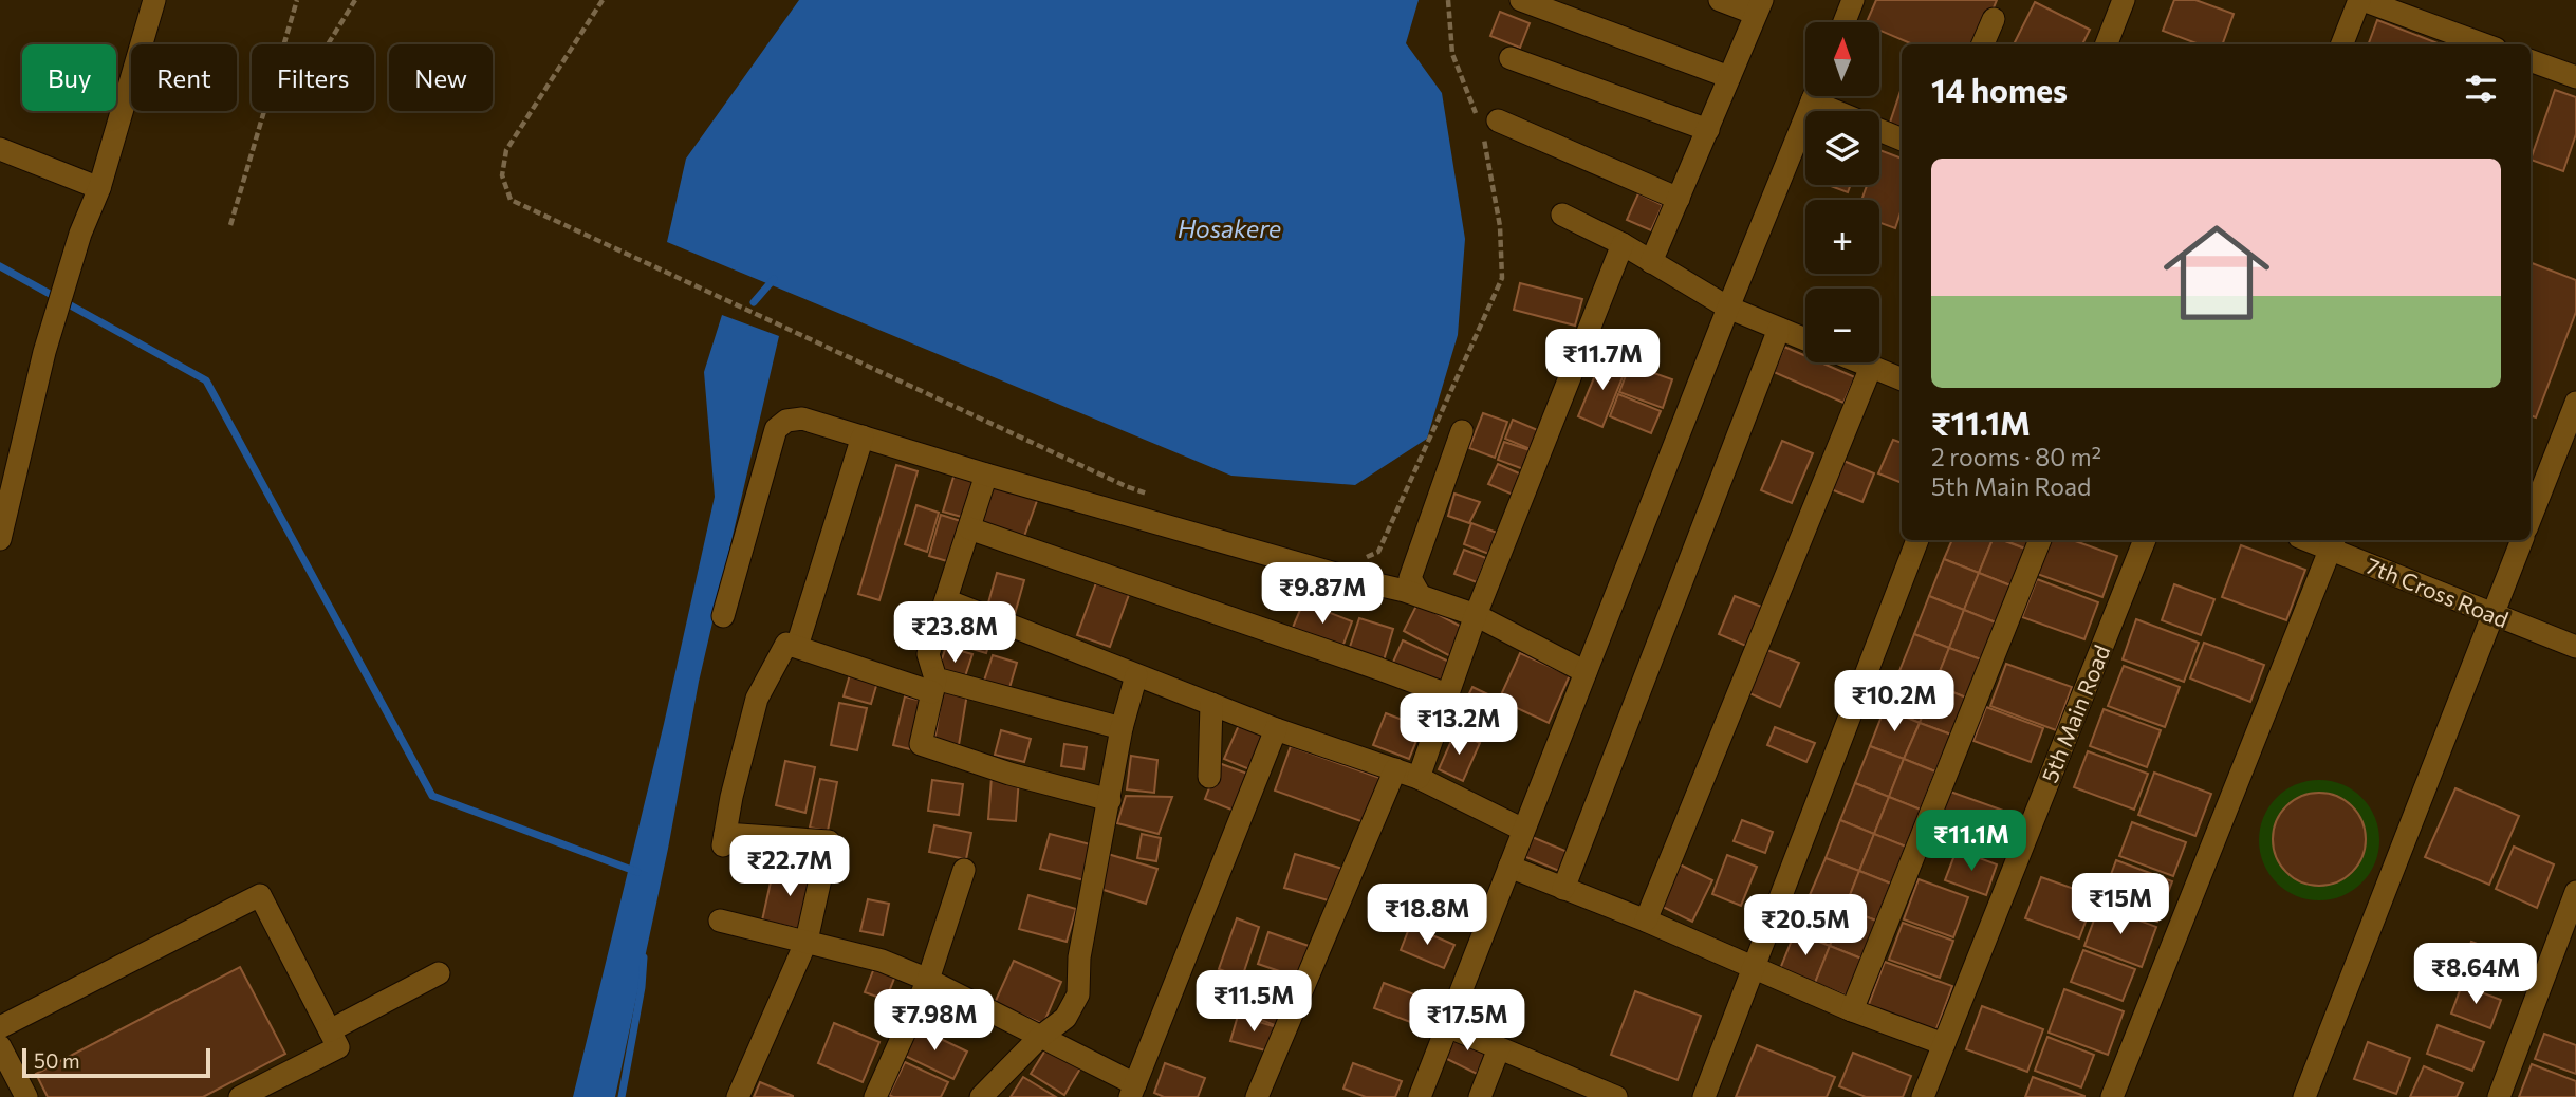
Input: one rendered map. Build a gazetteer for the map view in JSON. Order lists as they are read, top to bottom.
{
  "streets": {
    "street": ["7th Cross Road", "5th Main Road"]
  },
  "water": ["Hosakere"],
  "scale_bar": "50 m",
  "north": "top",
  "page": {
    "map_buttons": ["+", "−"],
    "chip": [
      "Buy",
      "Rent",
      "Filters",
      "New"
    ],
    "heading": "14 homes",
    "list": [
      {
        "name": "₹11.1M",
        "note": "2 rooms · 80 m² · 5th Main Road"
      }
    ],
    "price": [
      "₹11.7M",
      "₹9.87M",
      "₹23.8M",
      "₹10.2M",
      "₹13.2M",
      "₹11.1M",
      "₹22.7M",
      "₹15M",
      "₹18.8M",
      "₹20.5M",
      "₹8.64M",
      "₹11.5M",
      "₹7.98M",
      "₹17.5M"
    ],
    "scale": "50 m"
  }
}
